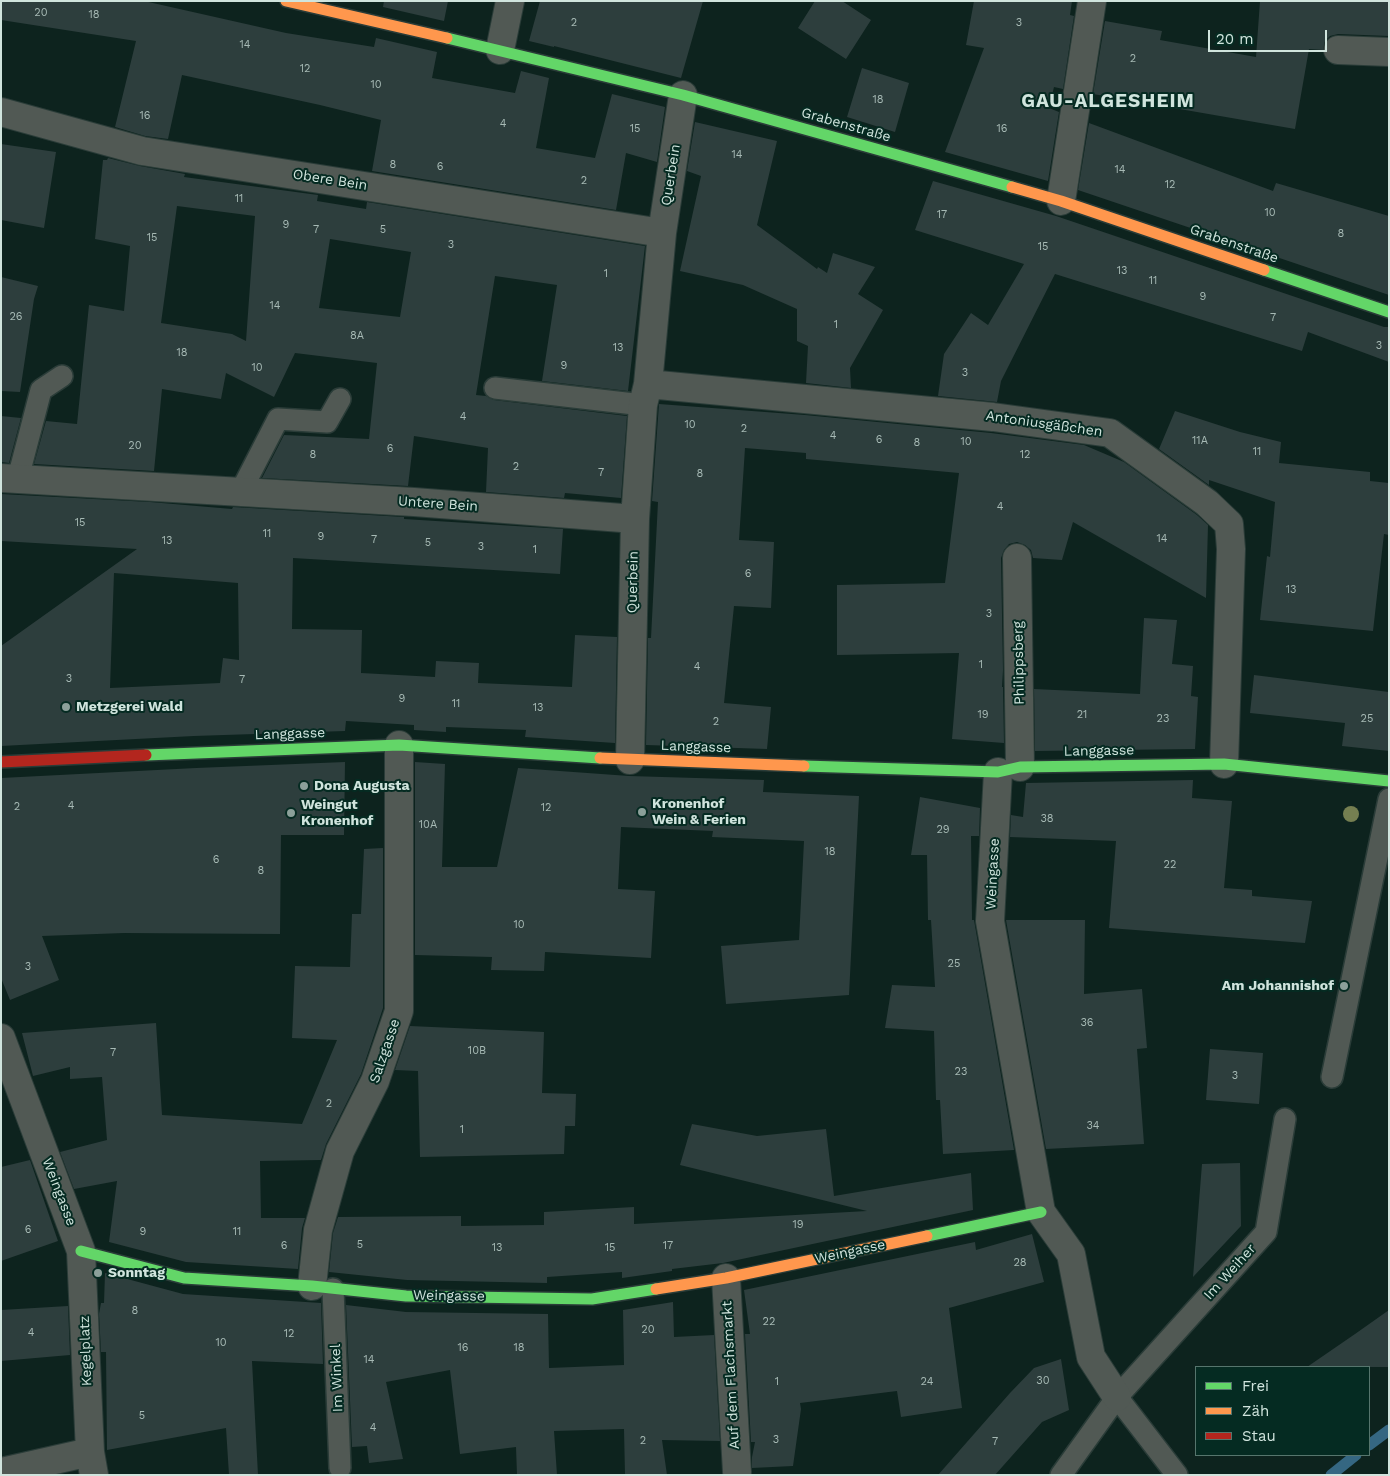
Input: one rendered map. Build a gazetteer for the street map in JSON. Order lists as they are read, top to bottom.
{
  "streets": {
    "street": [
      "Grabenstraße",
      "Querbein",
      "Obere Bein",
      "Antoniusgäßchen",
      "Untere Bein",
      "Philippsberg",
      "Langgasse",
      "Weingasse",
      "Salzgasse",
      "Kegelplatz",
      "Auf dem Flachsmarkt"
    ],
    "lane": ["Im Weiher", "Im Winkel"]
  },
  "crossings": [
    ["Grabenstraße", "Querbein"],
    ["Querbein", "Obere Bein"],
    ["Querbein", "Antoniusgäßchen"],
    ["Querbein", "Untere Bein"],
    ["Querbein", "Langgasse"],
    ["Antoniusgäßchen", "Langgasse"],
    ["Philippsberg", "Langgasse"],
    ["Philippsberg", "Weingasse"],
    ["Langgasse", "Weingasse"],
    ["Langgasse", "Salzgasse"],
    ["Weingasse", "Salzgasse"],
    ["Weingasse", "Im Weiher"],
    ["Weingasse", "Kegelplatz"],
    ["Weingasse", "Auf dem Flachsmarkt"],
    ["Weingasse", "Im Winkel"],
    ["Salzgasse", "Im Winkel"]
  ],
  "districts": ["GAU-ALGESHEIM"],
  "places": [
    "Metzgerei Wald",
    "Dona Augusta",
    "Kronenhof Wein & Ferien",
    "Weingut Kronenhof",
    "Am Johannishof",
    "Sonntag"
  ],
  "house_numbers": [
    "20",
    "18",
    "2",
    "3",
    "14",
    "2",
    "12",
    "10",
    "18",
    "16",
    "4",
    "15",
    "16",
    "14",
    "8",
    "6",
    "14",
    "2",
    "12",
    "11",
    "10",
    "17",
    "9",
    "7",
    "5",
    "8",
    "15",
    "3",
    "15",
    "13",
    "1",
    "11",
    "9",
    "14",
    "26",
    "7",
    "1",
    "8A",
    "3",
    "13",
    "18",
    "9",
    "10",
    "3",
    "4",
    "10",
    "2",
    "4",
    "6",
    "11A",
    "10",
    "8",
    "20",
    "6",
    "11",
    "8",
    "12",
    "2",
    "7",
    "8",
    "4",
    "15",
    "11",
    "9",
    "14",
    "7",
    "13",
    "5",
    "3",
    "1",
    "6",
    "13",
    "3",
    "1",
    "4",
    "3",
    "7",
    "9",
    "11",
    "13",
    "19",
    "21",
    "23",
    "25",
    "2",
    "4",
    "2",
    "12",
    "38",
    "10A",
    "29",
    "18",
    "6",
    "22",
    "8",
    "10",
    "25",
    "3",
    "36",
    "10B",
    "7",
    "23",
    "3",
    "2",
    "34",
    "1",
    "19",
    "6",
    "9",
    "11",
    "5",
    "6",
    "17",
    "13",
    "15",
    "28",
    "8",
    "22",
    "20",
    "4",
    "12",
    "10",
    "16",
    "18",
    "14",
    "30",
    "1",
    "24",
    "5",
    "4",
    "3",
    "2",
    "7"
  ],
  "legend": ["Frei", "Zäh", "Stau"],
  "scale_bar": "20 m"
}
